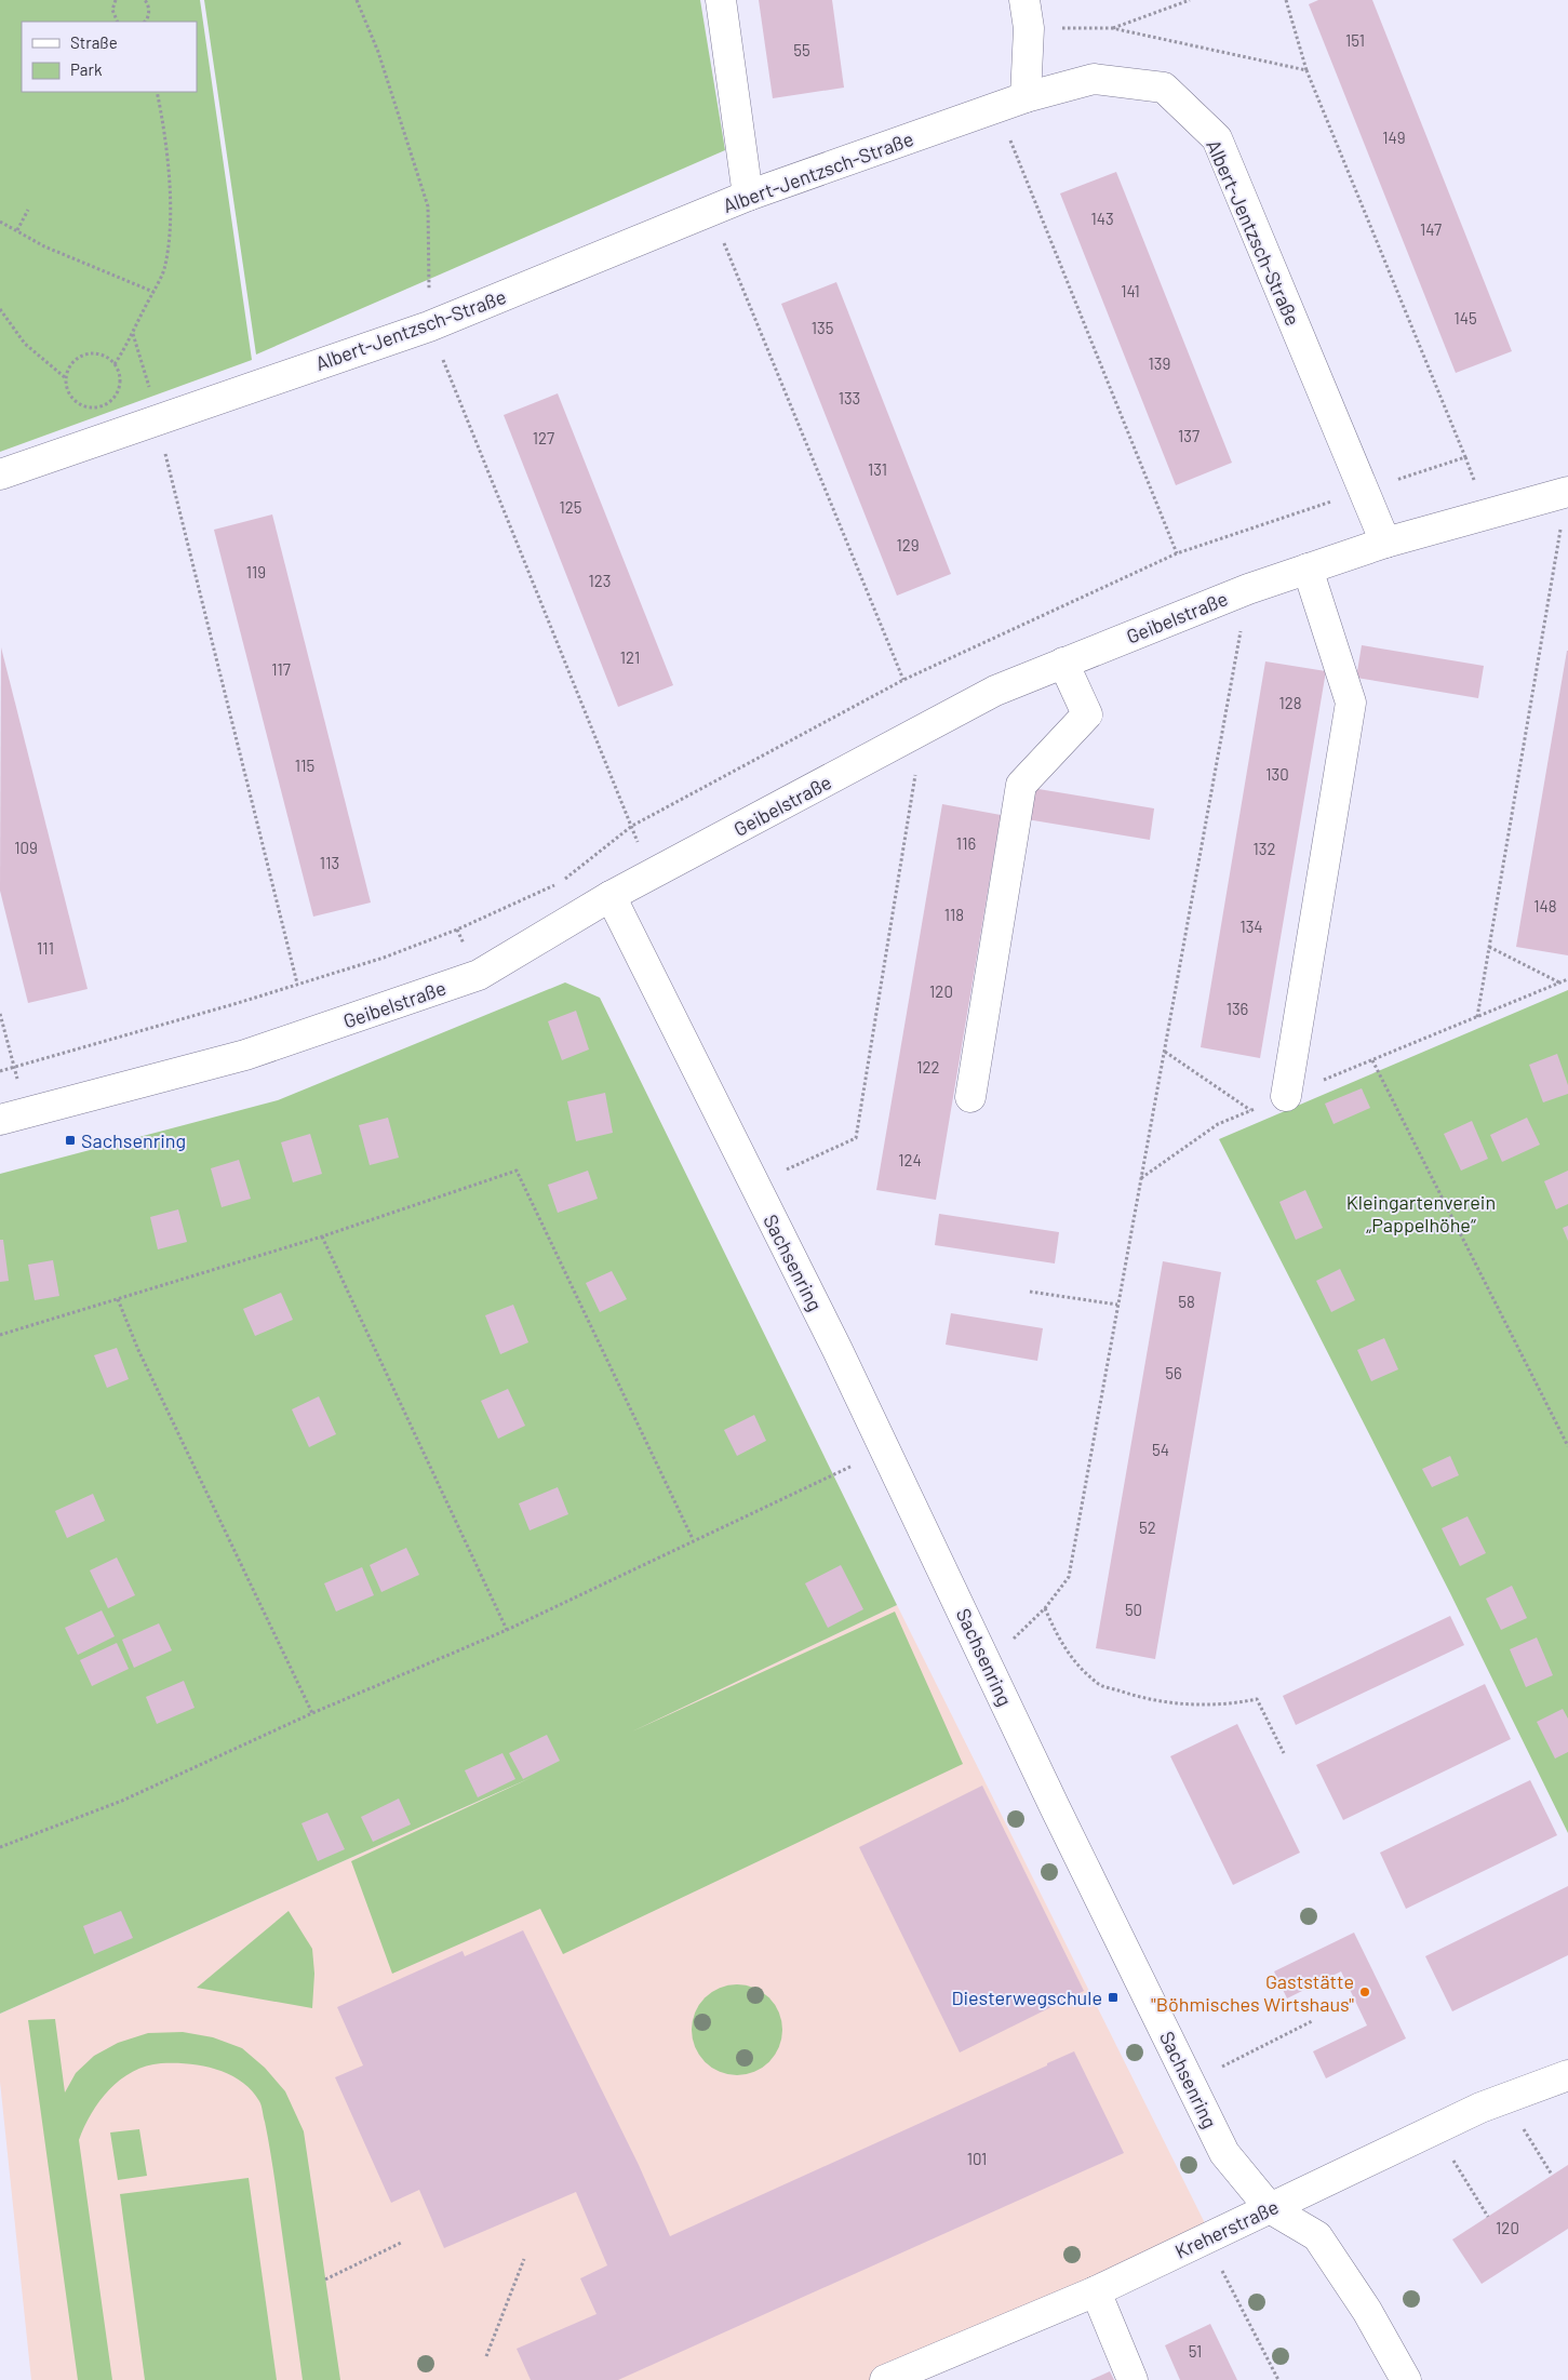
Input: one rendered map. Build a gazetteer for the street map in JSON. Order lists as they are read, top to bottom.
{
  "streets": {
    "street": [
      "Albert-Jentzsch-Straße",
      "Geibelstraße",
      "Sachsenring",
      "Kreherstraße"
    ]
  },
  "crossings": [
    ["Albert-Jentzsch-Straße", "Geibelstraße"],
    ["Geibelstraße", "Sachsenring"],
    ["Sachsenring", "Kreherstraße"]
  ],
  "parks": ["Kleingartenverein „Pappelhöhe“"],
  "places": {
    "transit": ["Sachsenring", "Diesterwegschule"],
    "other": ["Gaststätte \"Böhmisches Wirtshaus\""]
  },
  "house_numbers": [
    "151",
    "55",
    "149",
    "143",
    "147",
    "141",
    "145",
    "135",
    "139",
    "133",
    "137",
    "127",
    "131",
    "125",
    "129",
    "119",
    "123",
    "121",
    "117",
    "128",
    "115",
    "130",
    "116",
    "109",
    "132",
    "113",
    "148",
    "118",
    "134",
    "111",
    "120",
    "136",
    "122",
    "124",
    "58",
    "56",
    "54",
    "52",
    "50",
    "101",
    "120",
    "51"
  ],
  "legend": ["Straße", "Park"]
}
